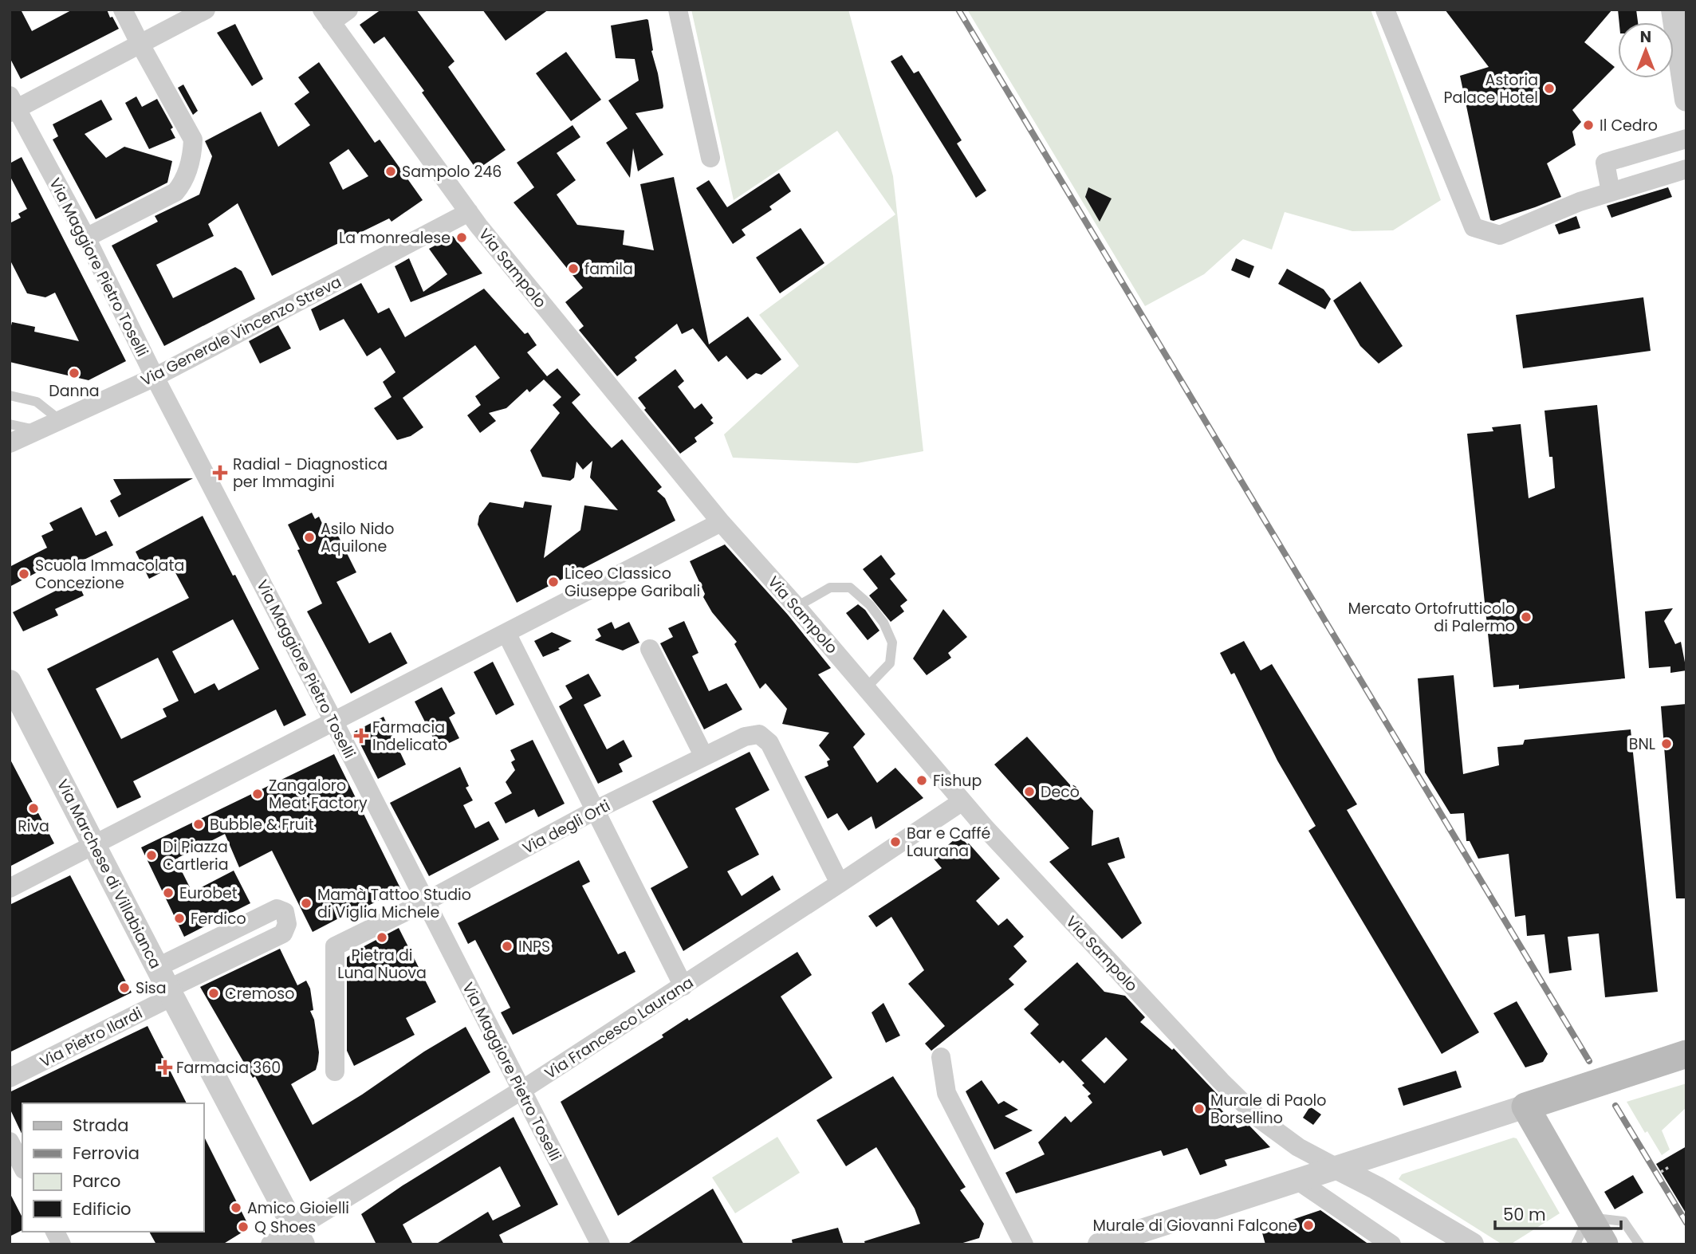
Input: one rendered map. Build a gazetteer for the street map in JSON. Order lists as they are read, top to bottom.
{
  "streets": {
    "street": [
      "Via Maggiore Pietro Toselli",
      "Via Sampolo",
      "Via Generale Vincenzo Streva",
      "Via degli Orti",
      "Via Marchese di Villabianca",
      "Via Francesco Laurana",
      "Via Pietro Ilardi"
    ]
  },
  "crossings": [
    ["Via Maggiore Pietro Toselli", "Via Generale Vincenzo Streva"],
    ["Via Maggiore Pietro Toselli", "Via degli Orti"],
    ["Via Maggiore Pietro Toselli", "Via Francesco Laurana"],
    ["Via Sampolo", "Via Generale Vincenzo Streva"],
    ["Via Sampolo", "Via Francesco Laurana"],
    ["Via degli Orti", "Via Francesco Laurana"],
    ["Via Marchese di Villabianca", "Via Francesco Laurana"],
    ["Via Marchese di Villabianca", "Via Pietro Ilardi"]
  ],
  "places": {
    "other": [
      "Astoria Palace Hotel",
      "Il Cedro",
      "Sampolo 246",
      "La monrealese",
      "famila",
      "Danna",
      "Asilo Nido Aquilone",
      "Scuola Immacolata Concezione",
      "Liceo Classico Giuseppe Garibali",
      "Mercato Ortofrutticolo di Palermo",
      "BNL",
      "Fishup",
      "Decò",
      "Zangaloro Meat Factory",
      "Riva",
      "Bubble & Fruit",
      "Bar e Caffé Laurana",
      "Di Piazza Cartleria",
      "Eurobet",
      "Mamà Tattoo Studio di Viglia Michele",
      "Ferdico",
      "Pietra di Luna Nuova",
      "INPS",
      "Sisa",
      "Cremoso",
      "Murale di Paolo Borsellino",
      "Amico Gioielli",
      "Murale di Giovanni Falcone",
      "Q Shoes"
    ],
    "health": ["Radial - Diagnostica per Immagini", "Farmacia Indelicato", "Farmacia 360"]
  },
  "legend": [
    "Strada",
    "Ferrovia",
    "Parco",
    "Edificio"
  ],
  "scale_bar": "50 m",
  "north": "top"
}
